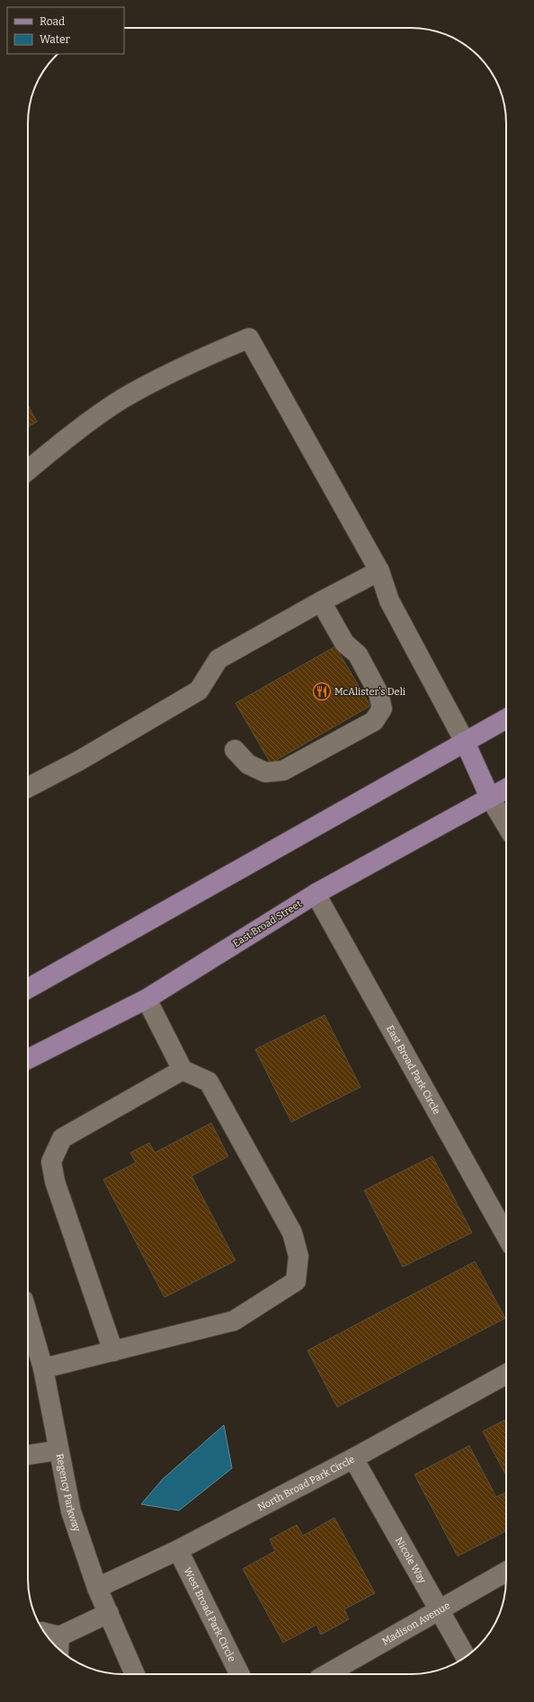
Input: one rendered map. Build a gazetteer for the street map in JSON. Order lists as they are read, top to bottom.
{
  "streets": {
    "main road": ["East Broad Street"],
    "street": [
      "East Broad Park Circle",
      "North Broad Park Circle",
      "Regency Parkway",
      "Nicole Way",
      "West Broad Park Circle",
      "Madison Avenue"
    ]
  },
  "crossings": [
    ["East Broad Street", "East Broad Park Circle"],
    ["North Broad Park Circle", "Regency Parkway"],
    ["North Broad Park Circle", "Nicole Way"],
    ["North Broad Park Circle", "West Broad Park Circle"],
    ["Nicole Way", "Madison Avenue"]
  ],
  "places": {
    "restaurant": ["McAlister's Deli"]
  },
  "legend": ["Road", "Water"]
}
